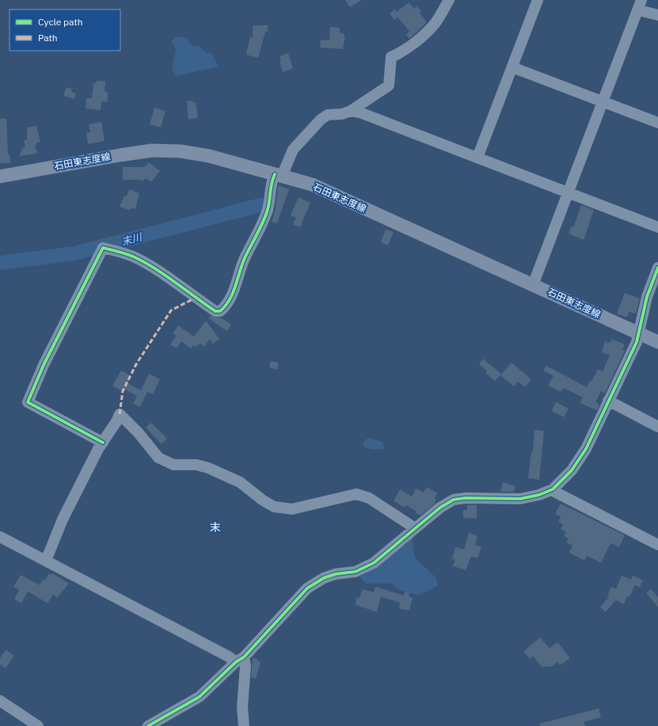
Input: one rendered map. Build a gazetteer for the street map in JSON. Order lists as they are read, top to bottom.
{
  "streets": {
    "main road": ["石田東志度線"]
  },
  "districts": ["末"],
  "water": ["末川"],
  "legend": ["Cycle path", "Path"]
}
